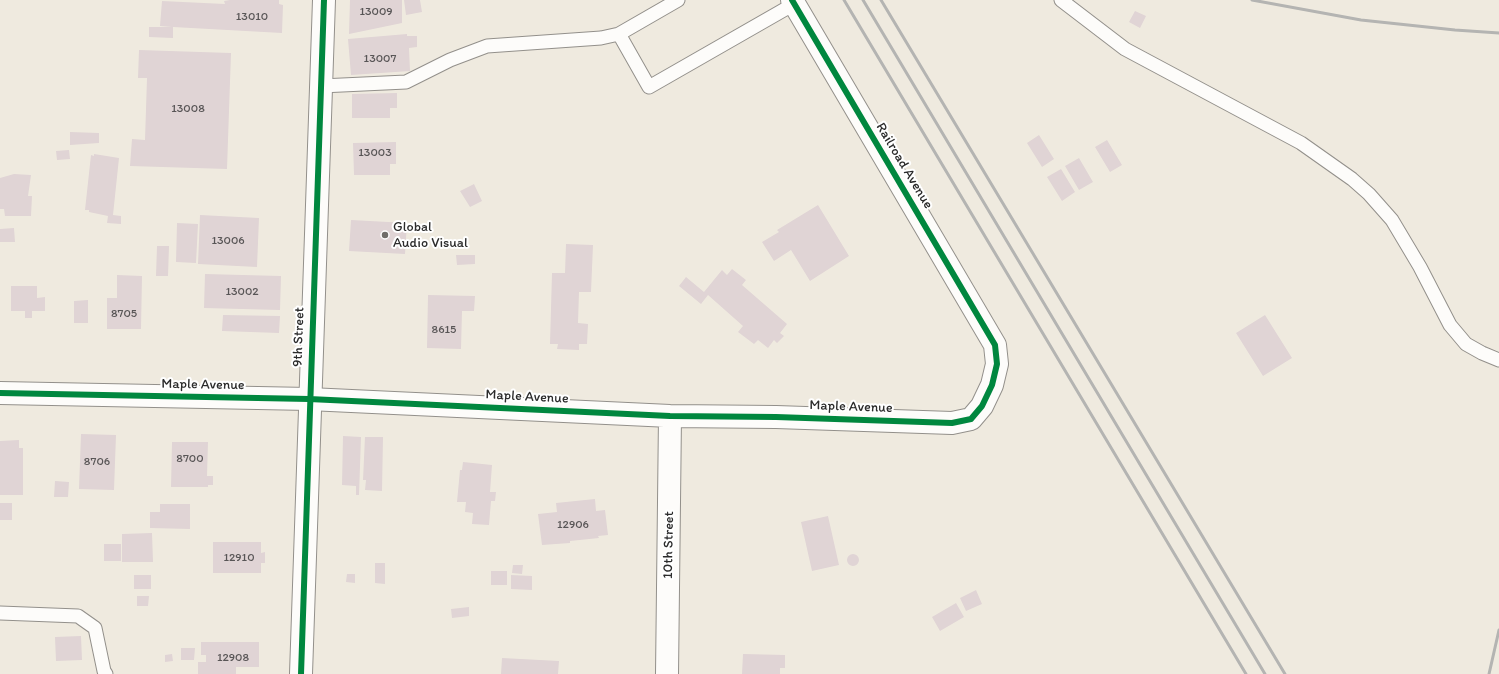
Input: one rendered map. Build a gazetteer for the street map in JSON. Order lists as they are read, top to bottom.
{
  "streets": {
    "street": [
      "Railroad Avenue",
      "9th Street",
      "Maple Avenue",
      "10th Street"
    ]
  },
  "crossings": [
    ["Railroad Avenue", "Maple Avenue"],
    ["9th Street", "Maple Avenue"],
    ["Maple Avenue", "10th Street"]
  ],
  "places": ["Global Audio Visual"],
  "house_numbers": [
    "13009",
    "13010",
    "13007",
    "13008",
    "13003",
    "13006",
    "13002",
    "8705",
    "8615",
    "8700",
    "8706",
    "12906",
    "12910",
    "12908"
  ]
}
